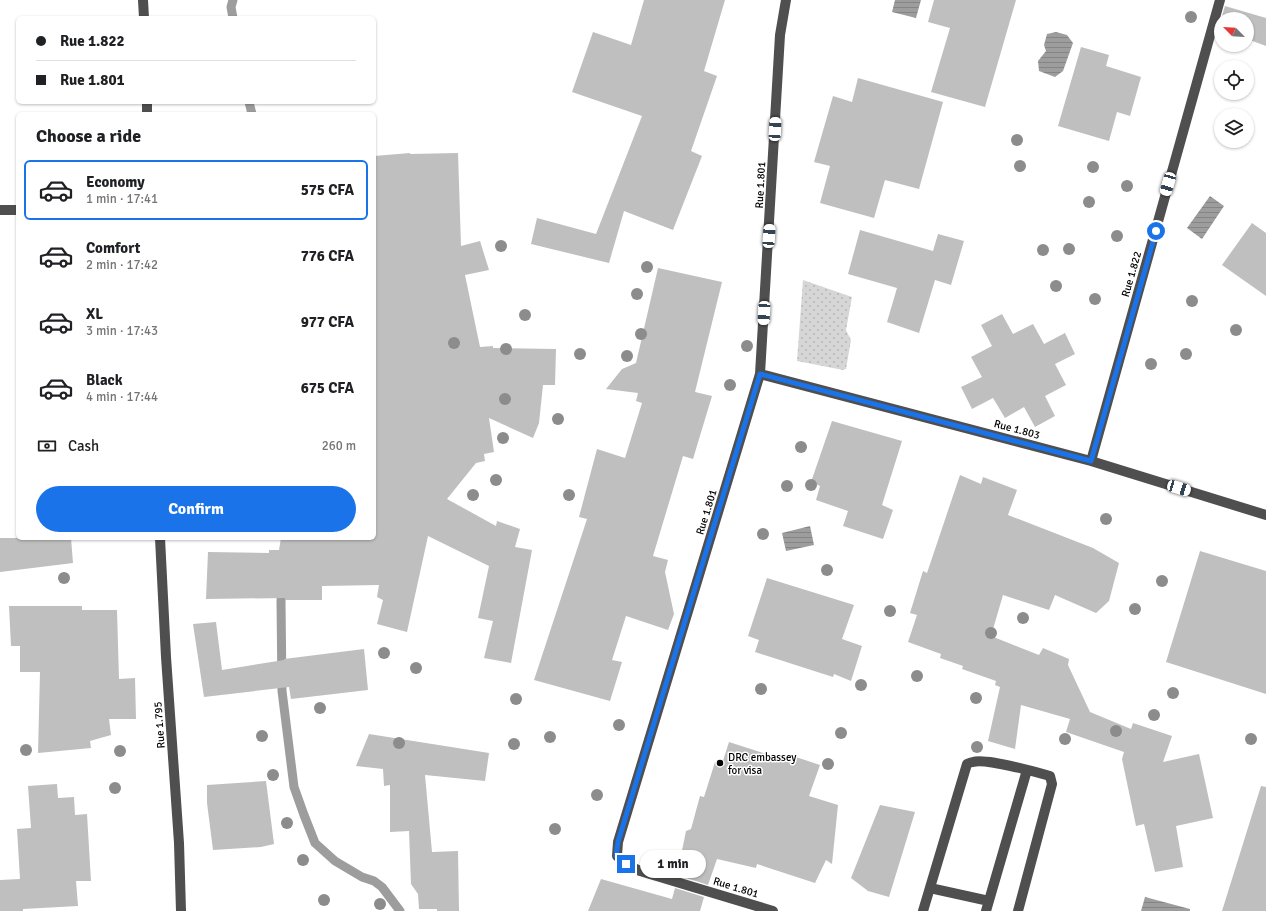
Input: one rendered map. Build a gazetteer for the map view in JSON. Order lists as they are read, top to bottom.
{
  "streets": {
    "street": [
      "Rue 1.801",
      "Rue 1.822",
      "Rue 1.803",
      "Rue 1.795"
    ]
  },
  "crossings": [
    ["Rue 1.801", "Rue 1.803"],
    ["Rue 1.822", "Rue 1.803"]
  ],
  "places": ["DRC embassey for visa"],
  "north": "top left",
  "page": {
    "banner": ["Rue 1.822", "Rue 1.801"],
    "heading": "Choose a ride",
    "list": [
      {
        "name": "Economy",
        "note": "1 min · 17:41",
        "value": "575 CFA"
      },
      {
        "name": "Comfort",
        "note": "2 min · 17:42",
        "value": "776 CFA"
      },
      {
        "name": "XL",
        "note": "3 min · 17:43",
        "value": "977 CFA"
      },
      {
        "name": "Black",
        "note": "4 min · 17:44",
        "value": "675 CFA"
      }
    ],
    "pay": ["Cash", "260 m"],
    "buttons": "Confirm",
    "bubble": "1 min"
  }
}
